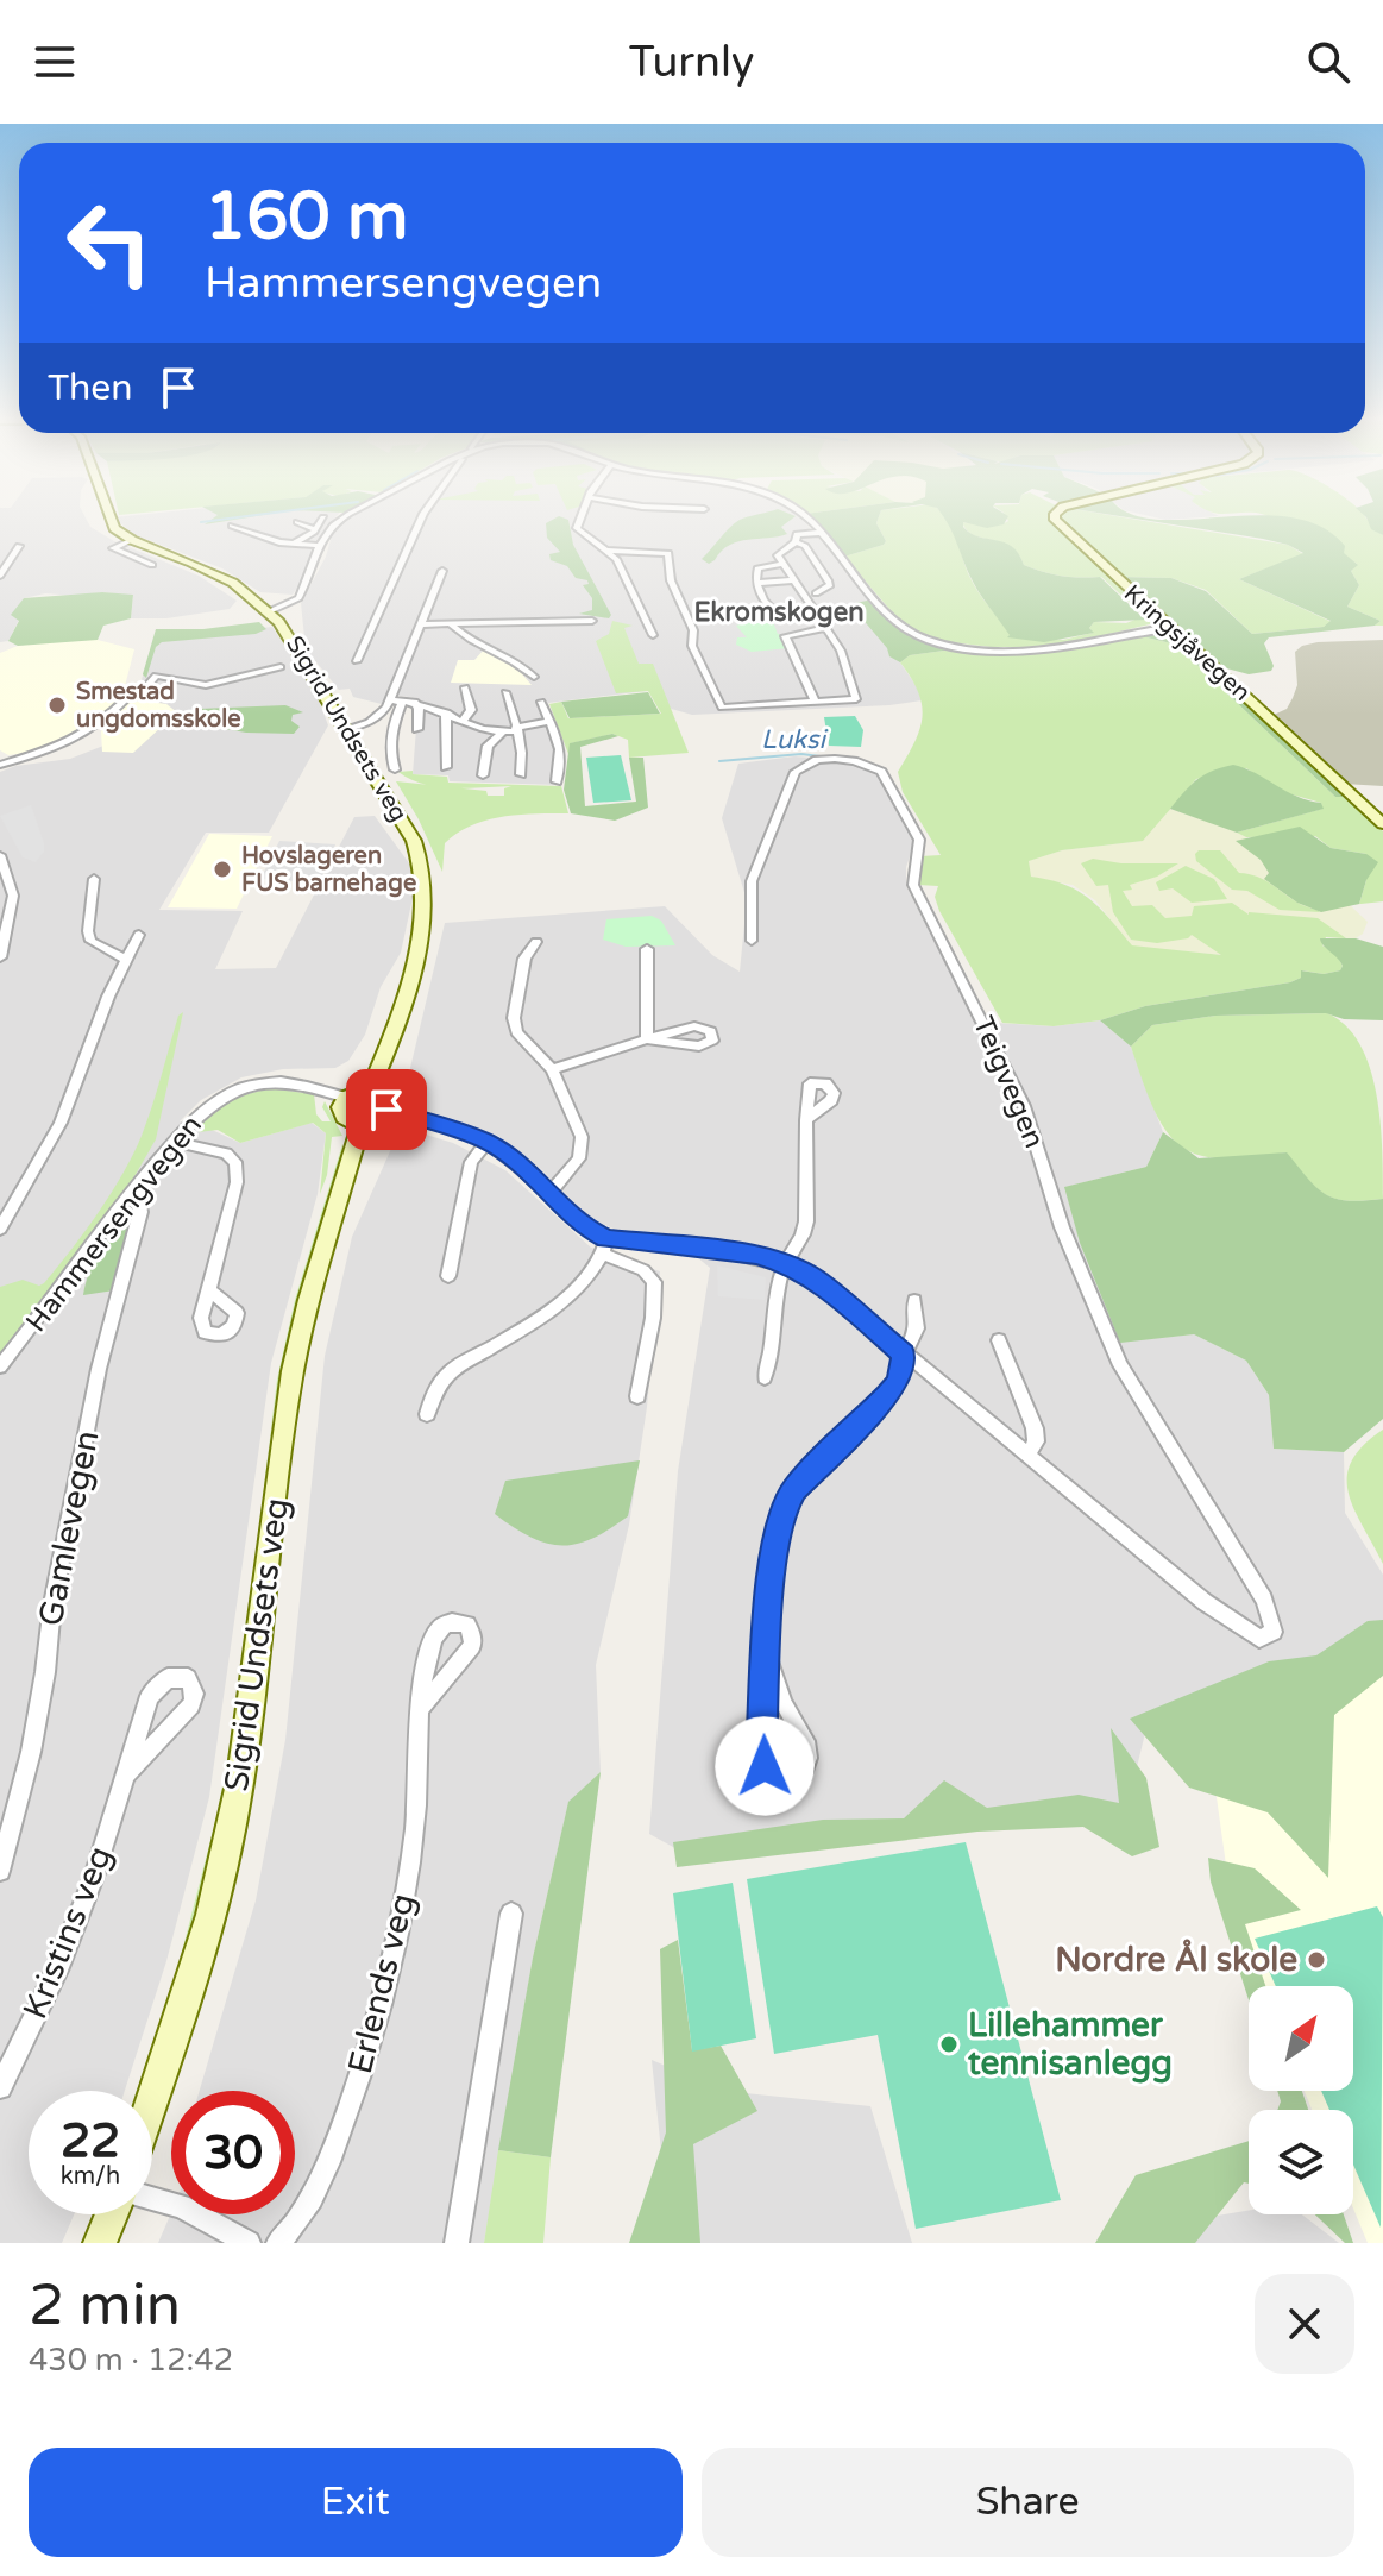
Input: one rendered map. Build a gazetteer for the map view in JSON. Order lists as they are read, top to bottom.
{
  "streets": {
    "street": [
      "Kringsjåvegen",
      "Sigrid Undsets veg",
      "Teigvegen",
      "Hammersengvegen",
      "Gamlevegen",
      "Kristins veg",
      "Erlends veg"
    ]
  },
  "crossings": [
    ["Sigrid Undsets veg", "Hammersengvegen"],
    ["Hammersengvegen", "Gamlevegen"]
  ],
  "districts": ["Ekromskogen"],
  "water": ["Luksi"],
  "places": [
    "Smestad ungdomsskole",
    "Hovslageren FUS barnehage",
    "Nordre Ål skole",
    "Lillehammer tennisanlegg"
  ],
  "north": "top right",
  "page": {
    "header": "Turnly",
    "turn": ["160 m", "Hammersengvegen"],
    "then": "Then",
    "speed": "22 km/h",
    "limit": "30",
    "heading": ["2 min", "430 m · 12:42"],
    "buttons": ["Exit", "Share"]
  }
}
